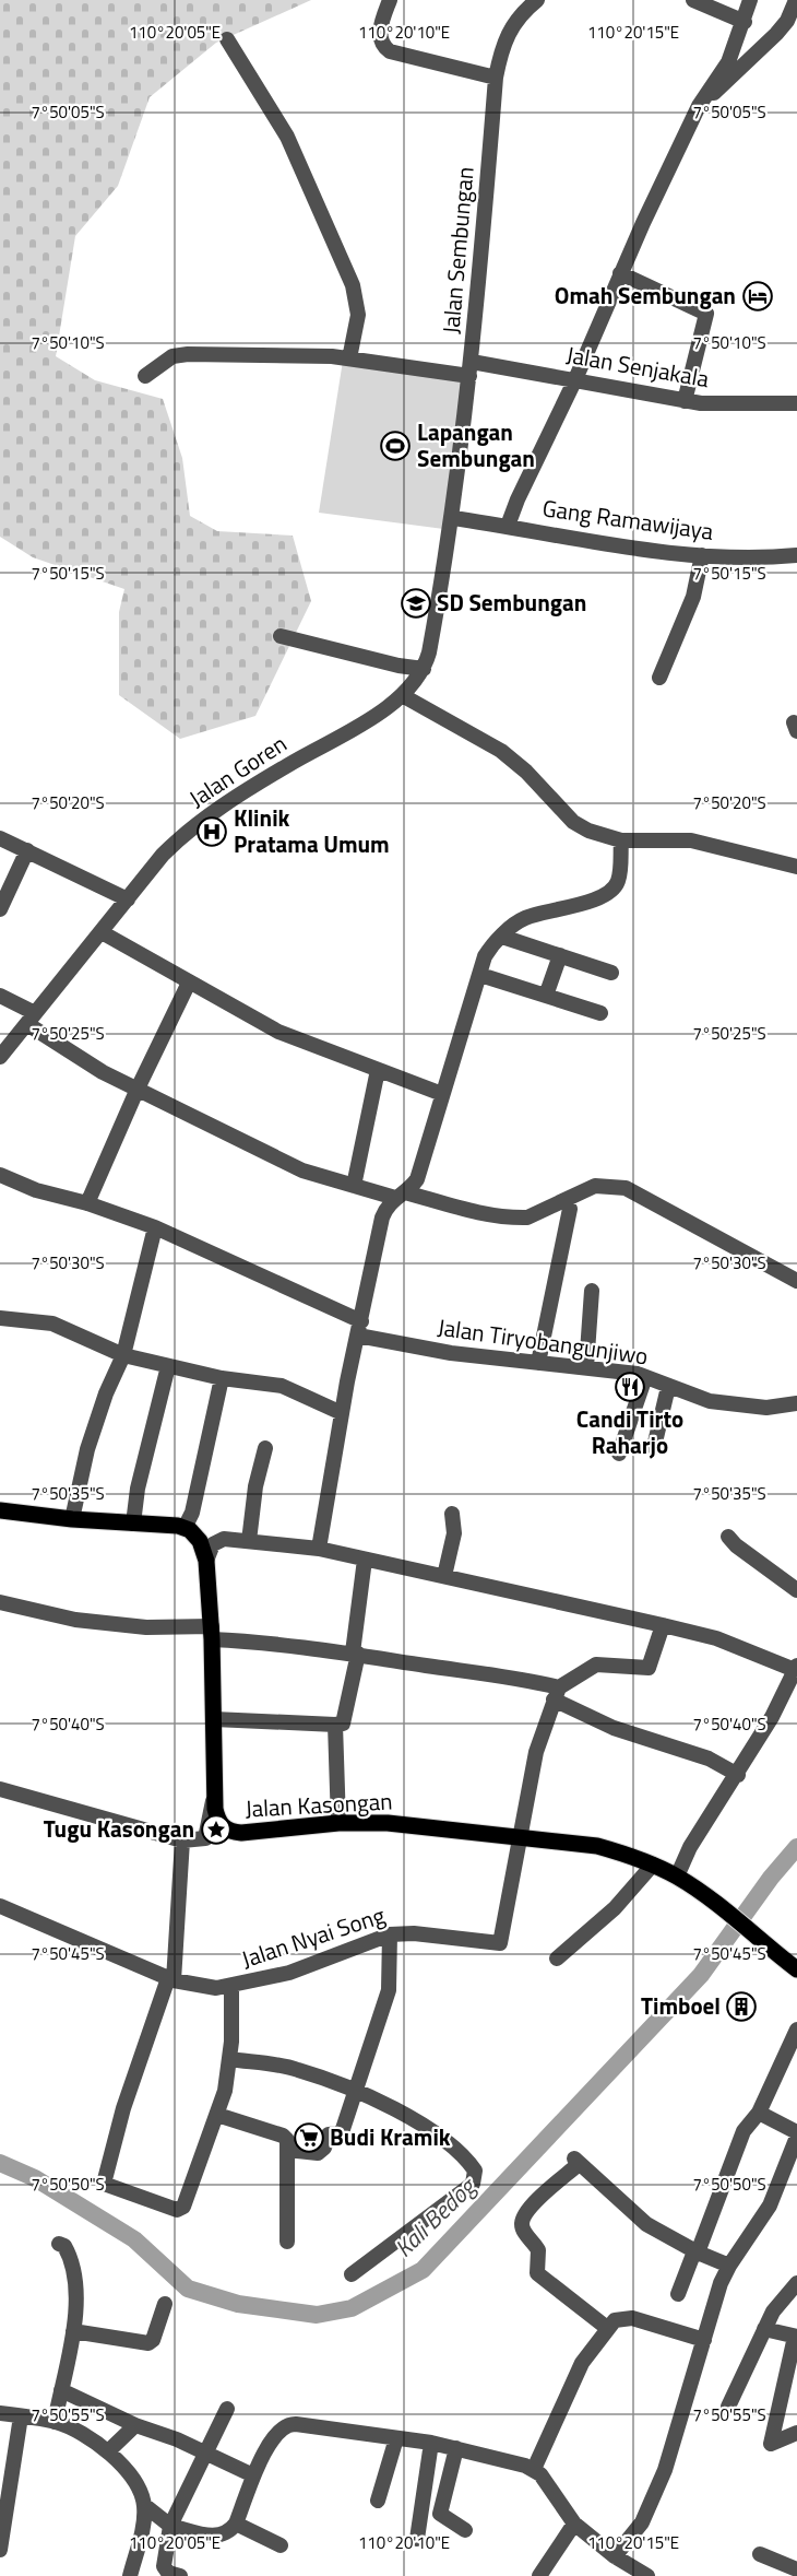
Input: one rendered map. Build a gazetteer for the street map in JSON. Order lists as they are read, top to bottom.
{
  "streets": {
    "main road": ["Jalan Kasongan"],
    "street": [
      "Jalan Sembungan",
      "Jalan Senjakala",
      "Gang Ramawijaya",
      "Jalan Goren",
      "Jalan Tiryobangunjiwo",
      "Jalan Nyai Song"
    ]
  },
  "crossings": [
    ["Jalan Sembungan", "Jalan Senjakala"],
    ["Jalan Sembungan", "Gang Ramawijaya"],
    ["Jalan Sembungan", "Jalan Goren"],
    ["Gang Ramawijaya", "Jalan Goren"],
    ["Jalan Kasongan", "Jalan Nyai Song"]
  ],
  "water": ["Kali Bedog"],
  "places": {
    "hotel": ["Omah Sembungan"],
    "sports": ["Lapangan Sembungan"],
    "school or university": ["SD Sembungan"],
    "hospital": ["Klinik Pratama Umum"],
    "restaurant": ["Candi Tirto Raharjo"],
    "place": ["Tugu Kasongan"],
    "building": ["Timboel"],
    "supermarket": ["Budi Kramik"]
  },
  "coordinates": [
    "110°20'05\"E",
    "110°20'10\"E",
    "110°20'15\"E",
    "7°50'05\"S",
    "7°50'10\"S",
    "7°50'15\"S",
    "7°50'20\"S",
    "7°50'25\"S",
    "7°50'30\"S",
    "7°50'35\"S",
    "7°50'40\"S",
    "7°50'45\"S",
    "7°50'50\"S",
    "7°50'55\"S"
  ]
}
